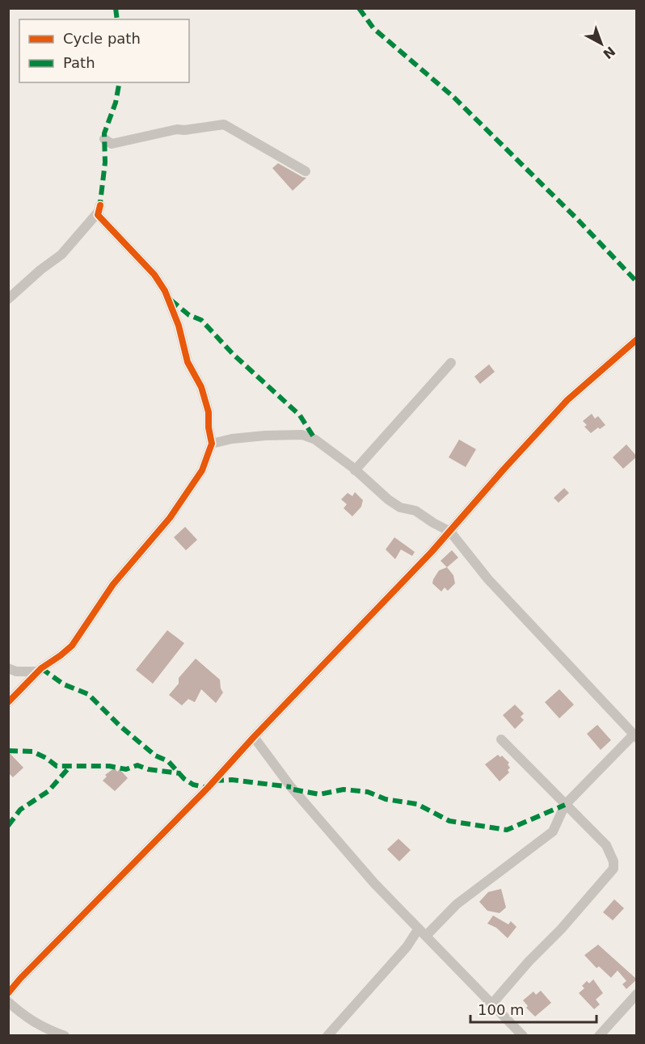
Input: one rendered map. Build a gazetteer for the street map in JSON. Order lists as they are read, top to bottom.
{
  "legend": ["Cycle path", "Path"],
  "scale_bar": "100 m",
  "north": "bottom right"
}
